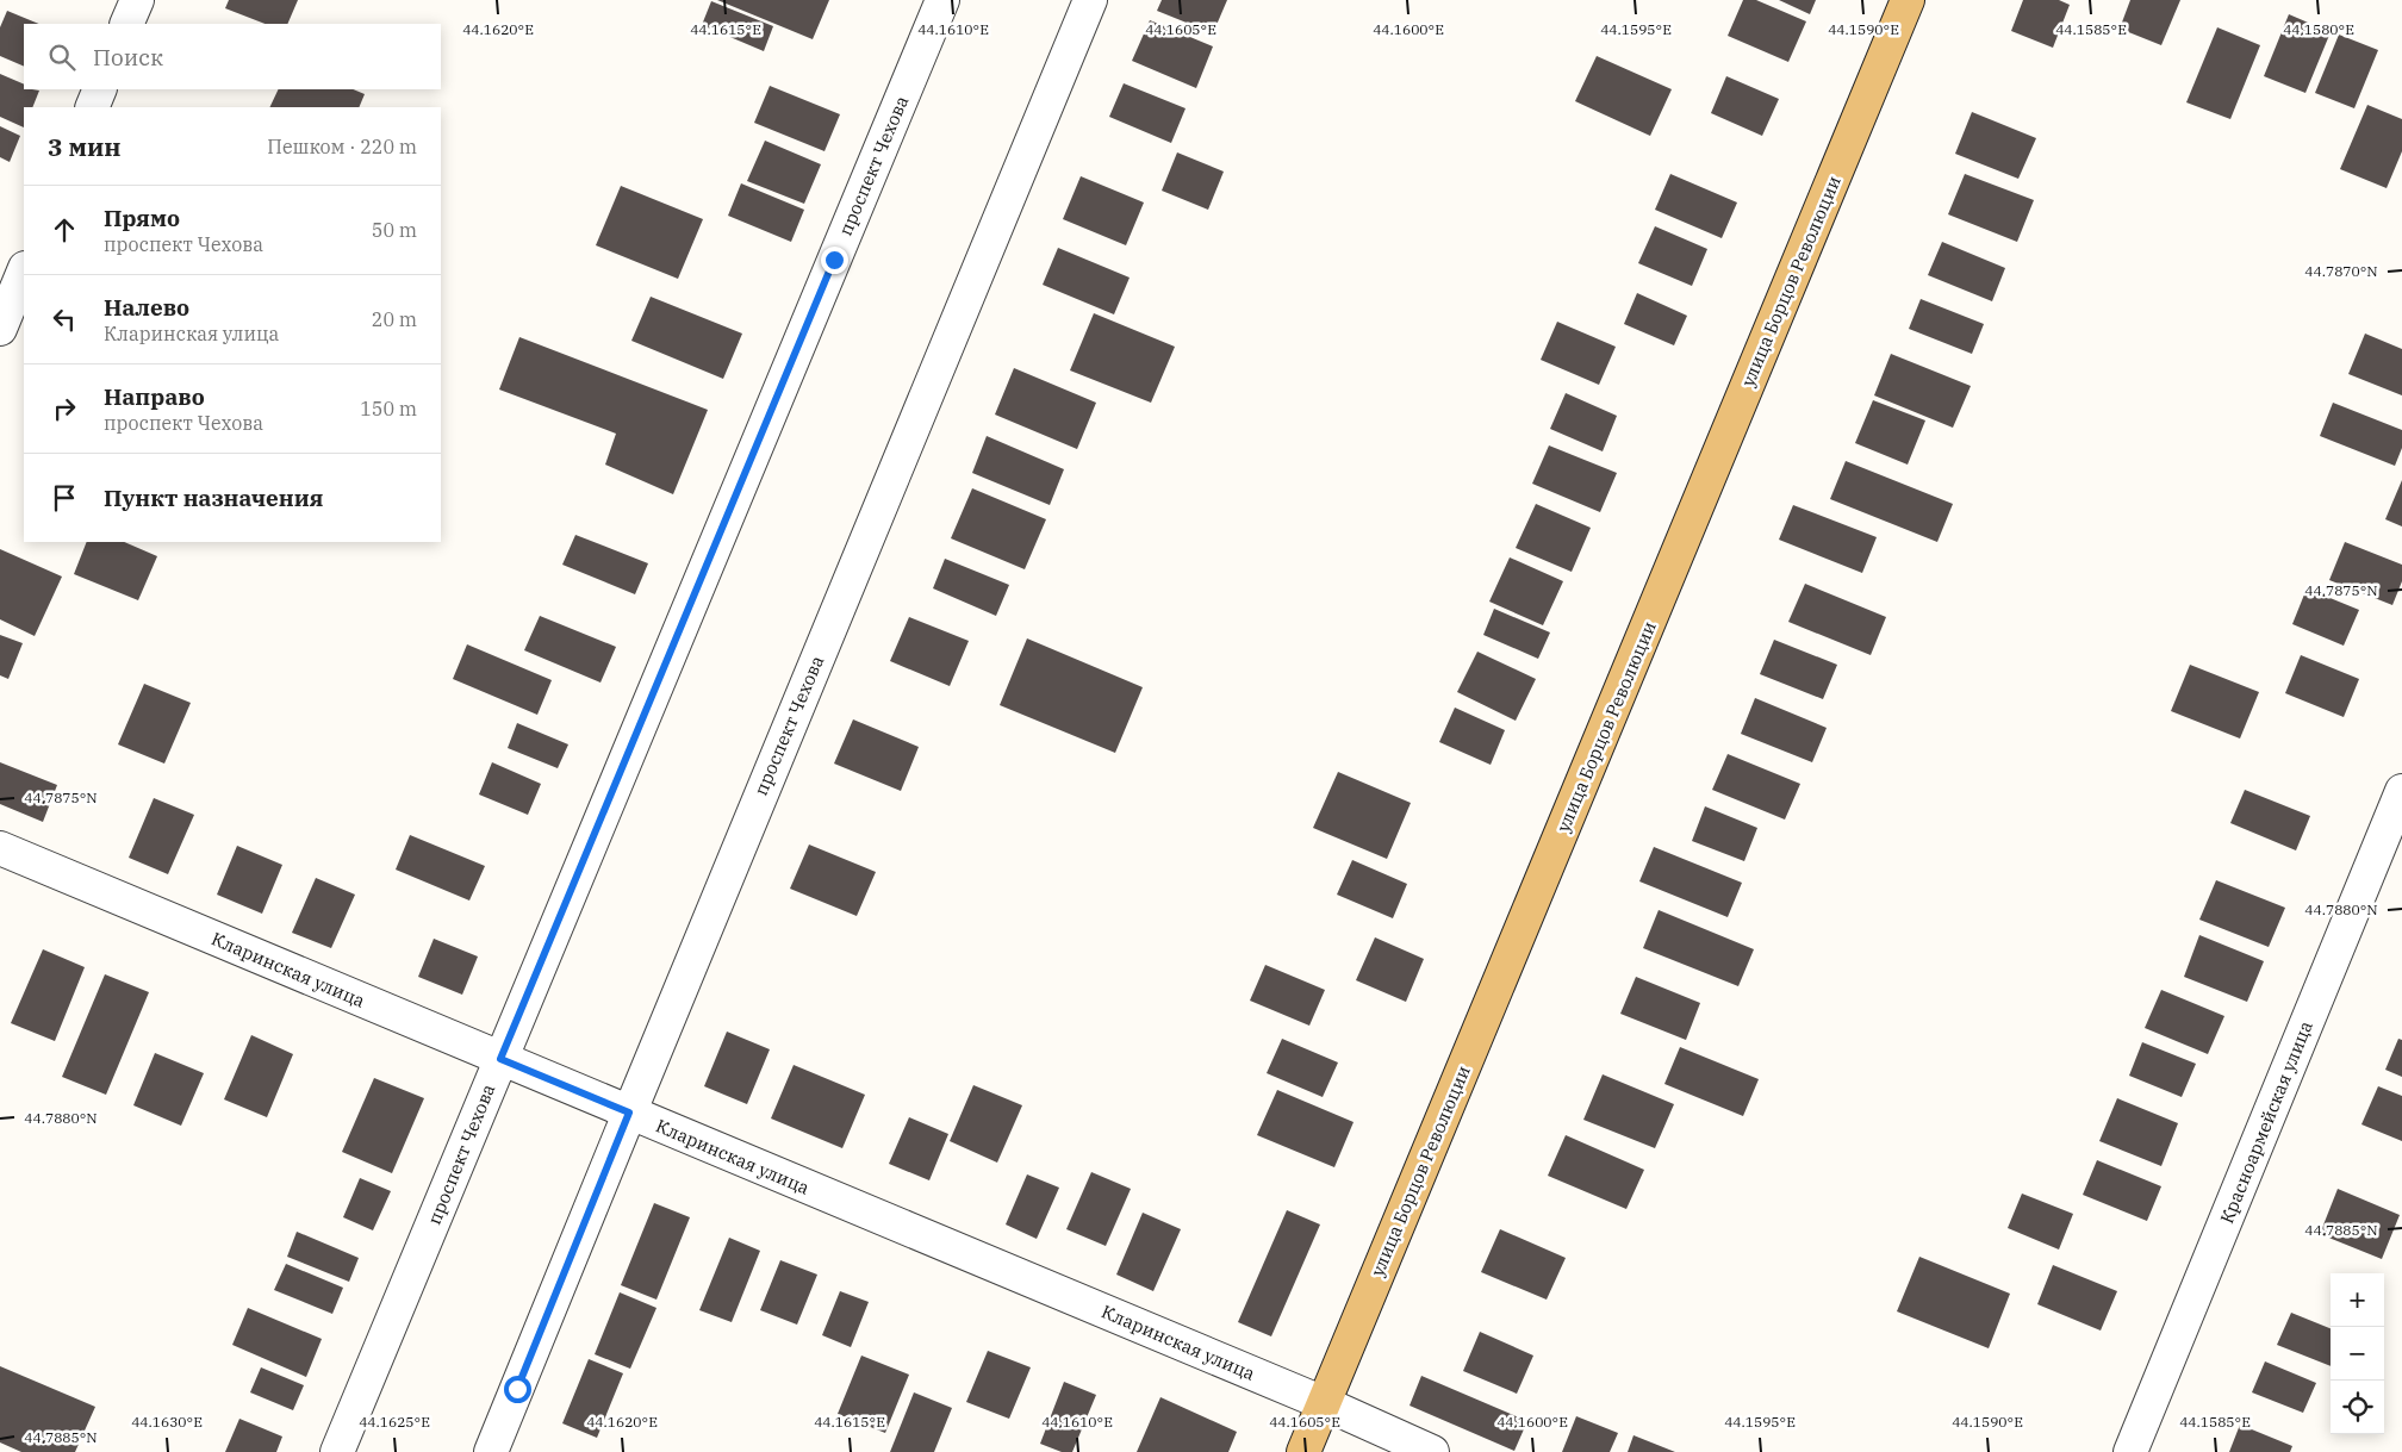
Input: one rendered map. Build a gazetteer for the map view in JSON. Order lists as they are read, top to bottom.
{
  "streets": {
    "main road": ["улица Борцов Революции"],
    "street": ["проспект Чехова", "Кларинская улица", "Красноармейская улица"]
  },
  "crossings": [
    ["проспект Чехова", "Кларинская улица"],
    ["улица Борцов Революции", "Кларинская улица"]
  ],
  "page": {
    "search": "Поиск",
    "heading": ["3 мин", "Пешком · 220 m"],
    "list": [
      ["Прямо", "проспект Чехова", "50 m"],
      ["Налево", "Кларинская улица", "20 m"],
      ["Направо", "проспект Чехова", "150 m"],
      "Пункт назначения"
    ],
    "map_buttons": ["+", "−"]
  },
  "coordinates": [
    "44.1620°E",
    "44.1615°E",
    "44.1610°E",
    "44.1605°E",
    "44.1600°E",
    "44.1595°E",
    "44.1590°E",
    "44.1585°E",
    "44.1580°E",
    "44.7870°N",
    "44.7875°N",
    "44.7880°N",
    "44.7885°N",
    "44.1630°E",
    "44.1625°E"
  ]
}
